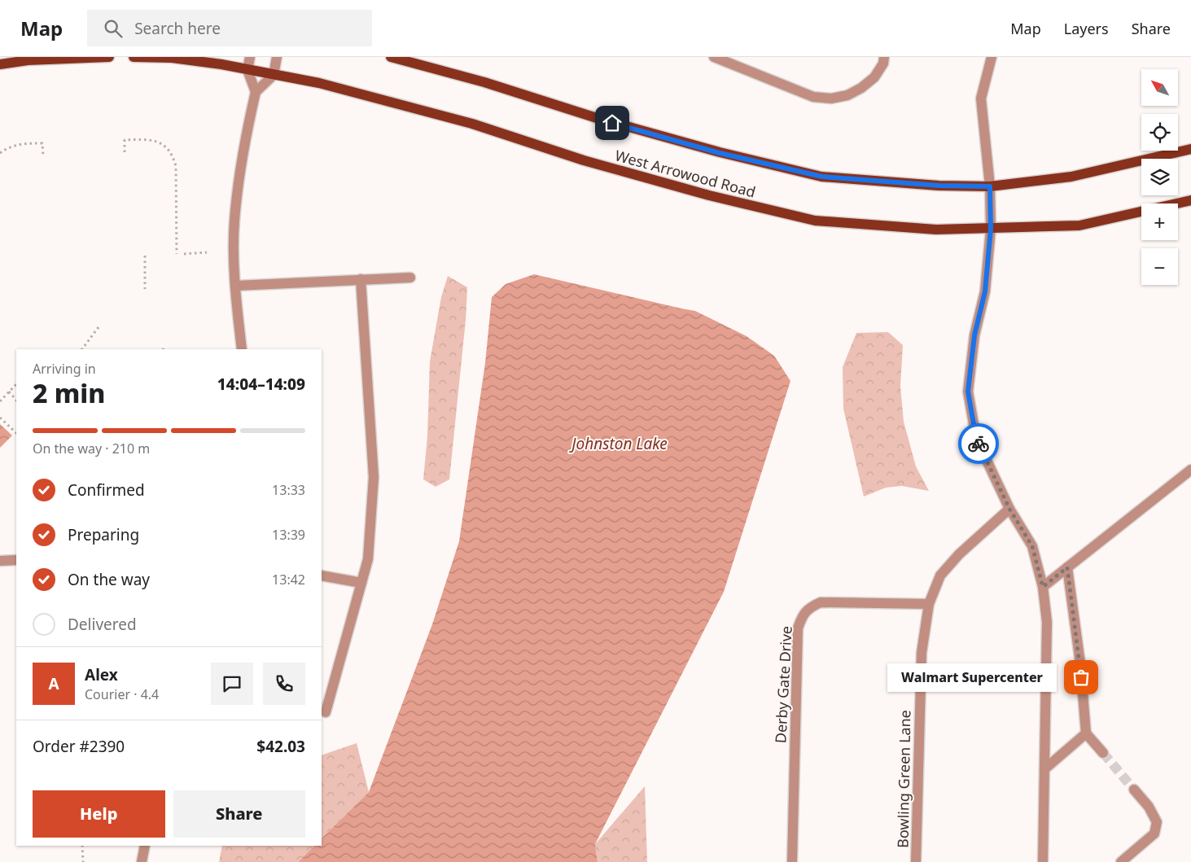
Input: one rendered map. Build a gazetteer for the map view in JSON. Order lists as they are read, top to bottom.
{
  "streets": {
    "main road": ["West Arrowood Road"],
    "street": ["Derby Gate Drive", "Bowling Green Lane"]
  },
  "crossings": [
    ["Derby Gate Drive", "Bowling Green Lane"]
  ],
  "water": ["Johnston Lake"],
  "places": ["Walmart Supercenter"],
  "north": "top left",
  "page": {
    "header": "Map",
    "search": "Search here",
    "nav": ["Map", "Layers", "Share"],
    "map_buttons": ["+", "−"],
    "heading": ["2 min", "Arriving in", "14:04–14:09"],
    "panel": [
      "Alex",
      "Courier · 4.4",
      "Order #2390",
      "$42.03"
    ],
    "bar": "On the way · 210 m",
    "list": [
      ["Confirmed", "13:33"],
      ["Preparing", "13:39"],
      ["On the way", "13:42"],
      "Delivered"
    ],
    "round": "A",
    "bubble": "Walmart Supercenter",
    "buttons": ["Help", "Share"]
  }
}
